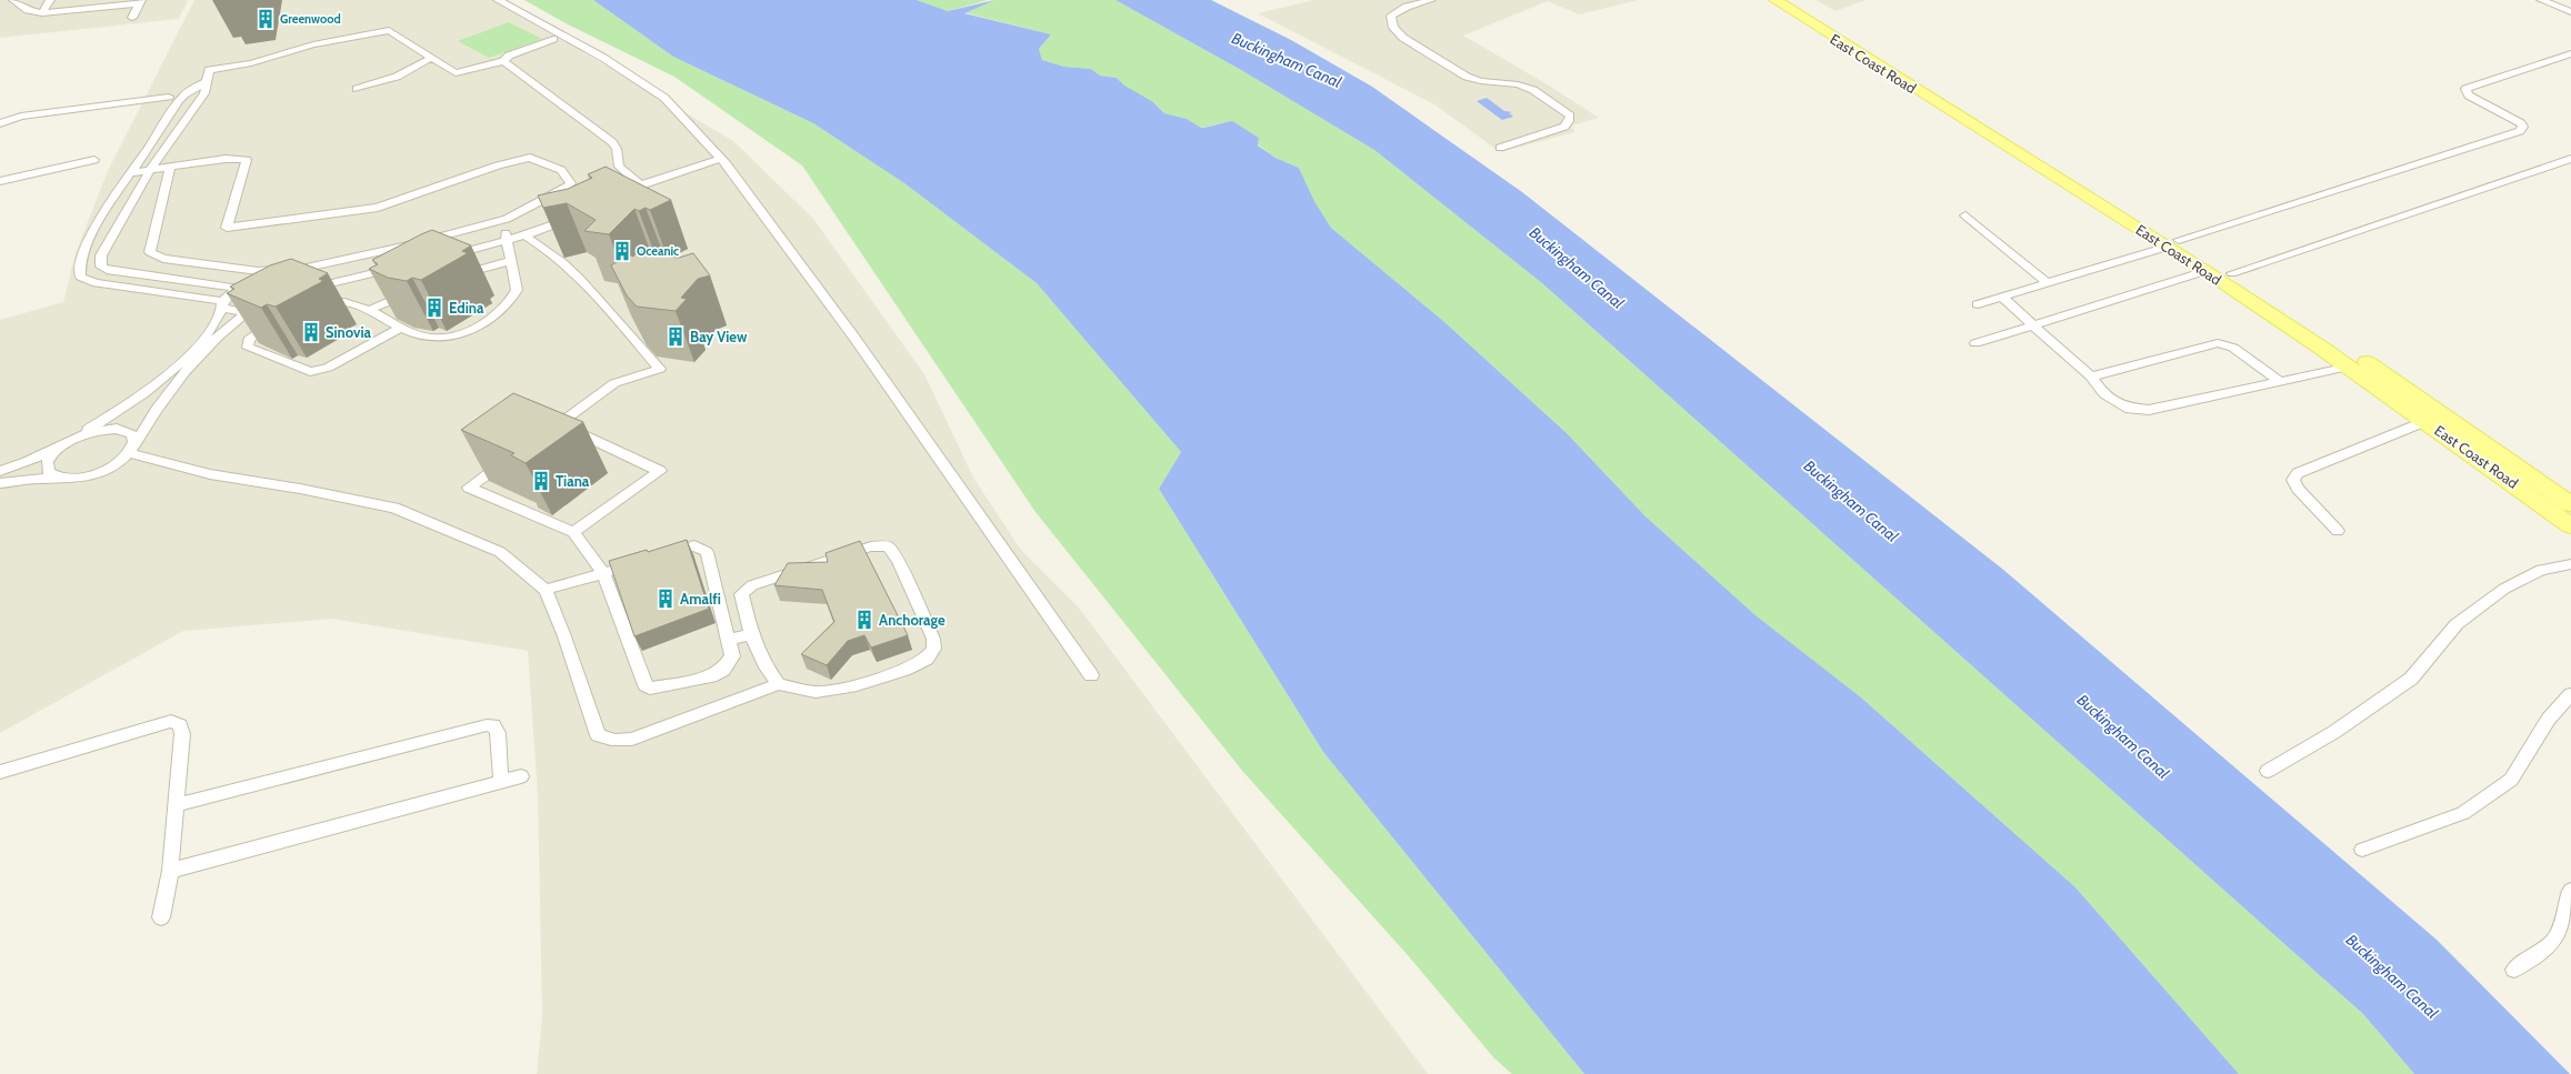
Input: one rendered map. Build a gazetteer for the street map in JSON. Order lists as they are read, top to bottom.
{
  "streets": {
    "main road": ["East Coast Road"]
  },
  "water": ["Buckingham Canal"],
  "places": {
    "building": [
      "Greenwood",
      "Oceanic",
      "Edina",
      "Sinovia",
      "Bay View",
      "Tiana",
      "Amalfi",
      "Anchorage"
    ]
  }
}
